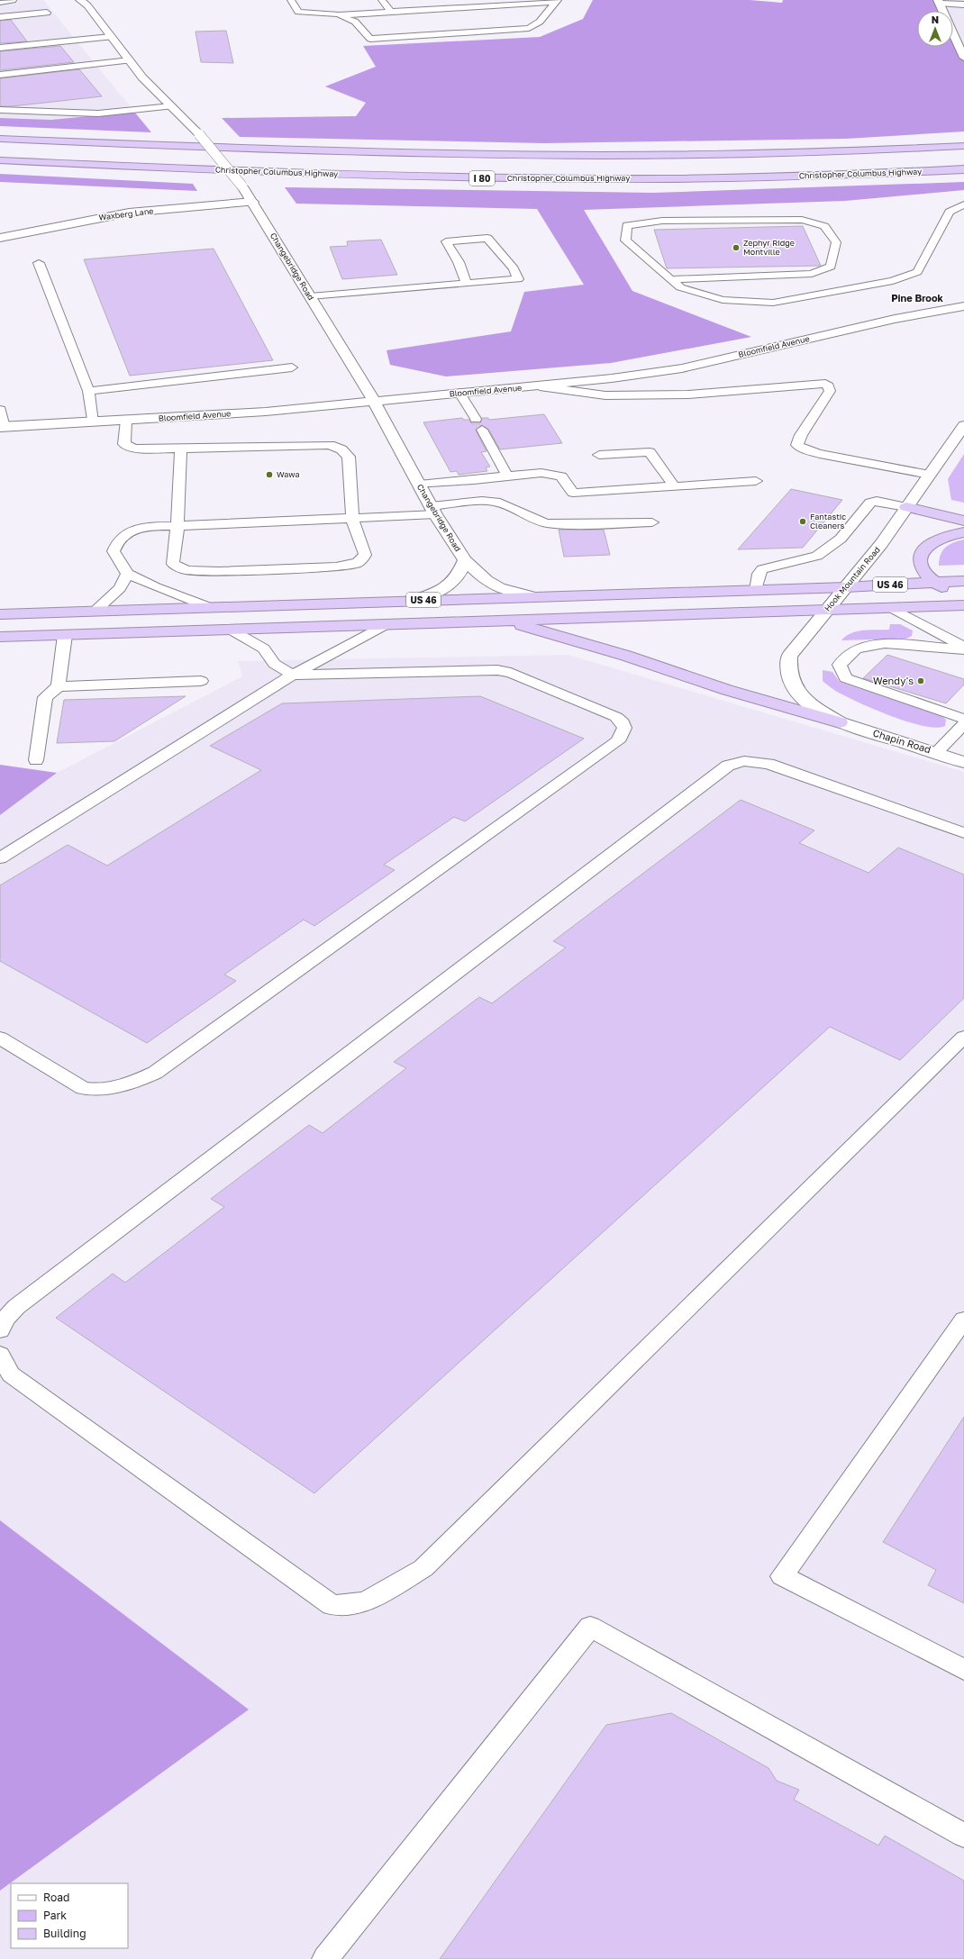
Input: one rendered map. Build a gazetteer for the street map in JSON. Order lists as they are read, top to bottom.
{
  "streets": {
    "highway": ["Christopher Columbus Highway", "I 80", "US 46"],
    "main road": [
      "Waxberg Lane",
      "Changebridge Road",
      "Bloomfield Avenue",
      "Hook Mountain Road",
      "Chapin Road"
    ]
  },
  "crossings": [
    ["Waxberg Lane", "Changebridge Road"],
    ["Changebridge Road", "Bloomfield Avenue"],
    ["Changebridge Road", "US 46"],
    ["Hook Mountain Road", "US 46"],
    ["Hook Mountain Road", "Chapin Road"]
  ],
  "districts": ["Pine Brook"],
  "places": [
    "Zephyr Ridge Montville",
    "Wawa",
    "Fantastic Cleaners",
    "Wendy's"
  ],
  "legend": ["Road", "Park", "Building"],
  "north": "top"
}
